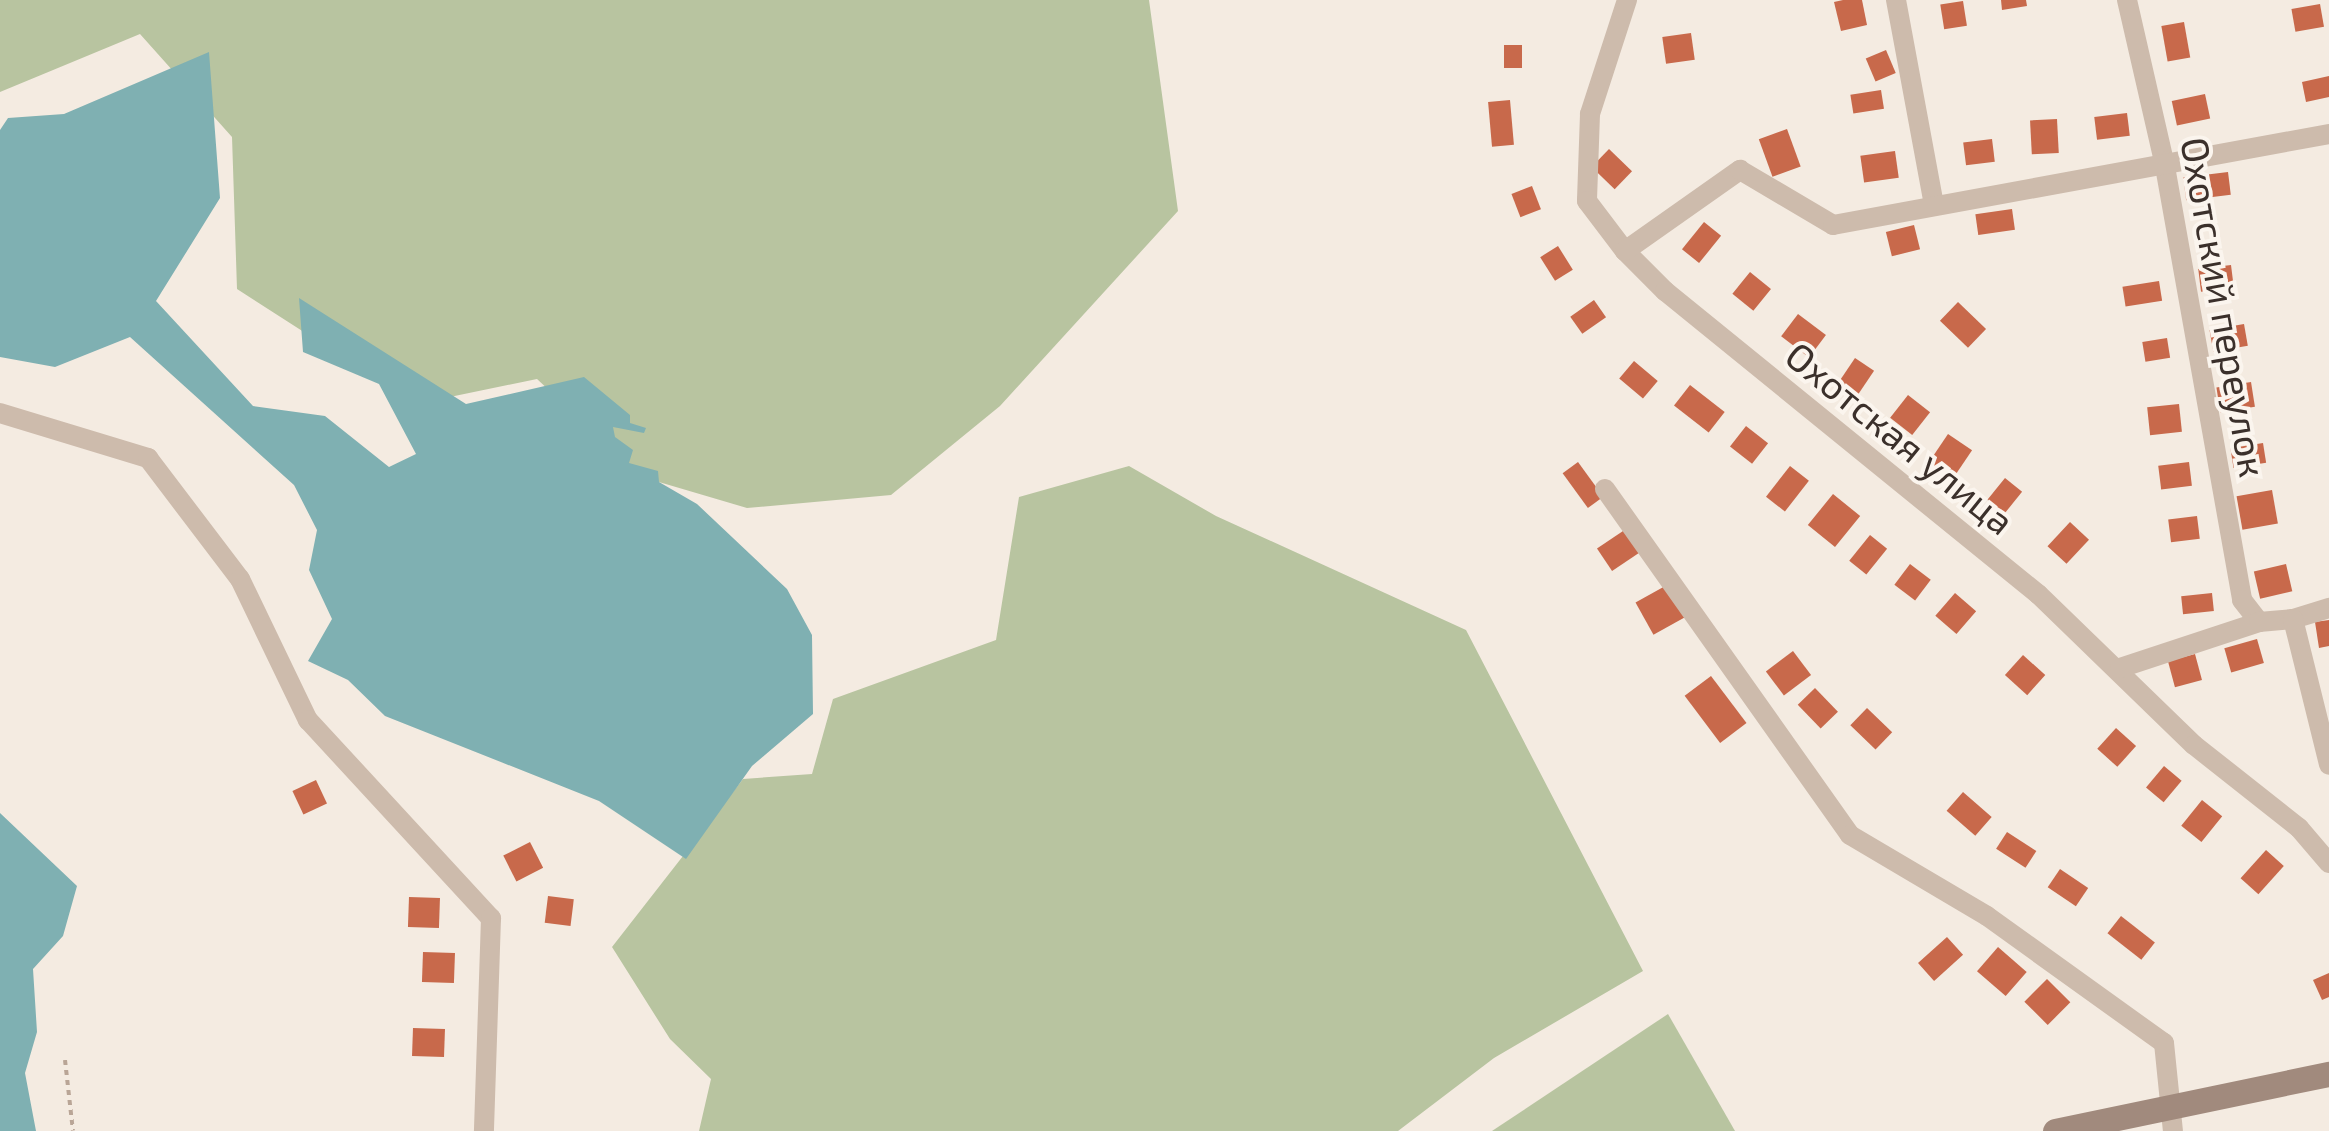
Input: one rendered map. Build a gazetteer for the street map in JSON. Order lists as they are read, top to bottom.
{
  "streets": {
    "street": ["Охотский переулок", "Охотская улица"]
  }
}
